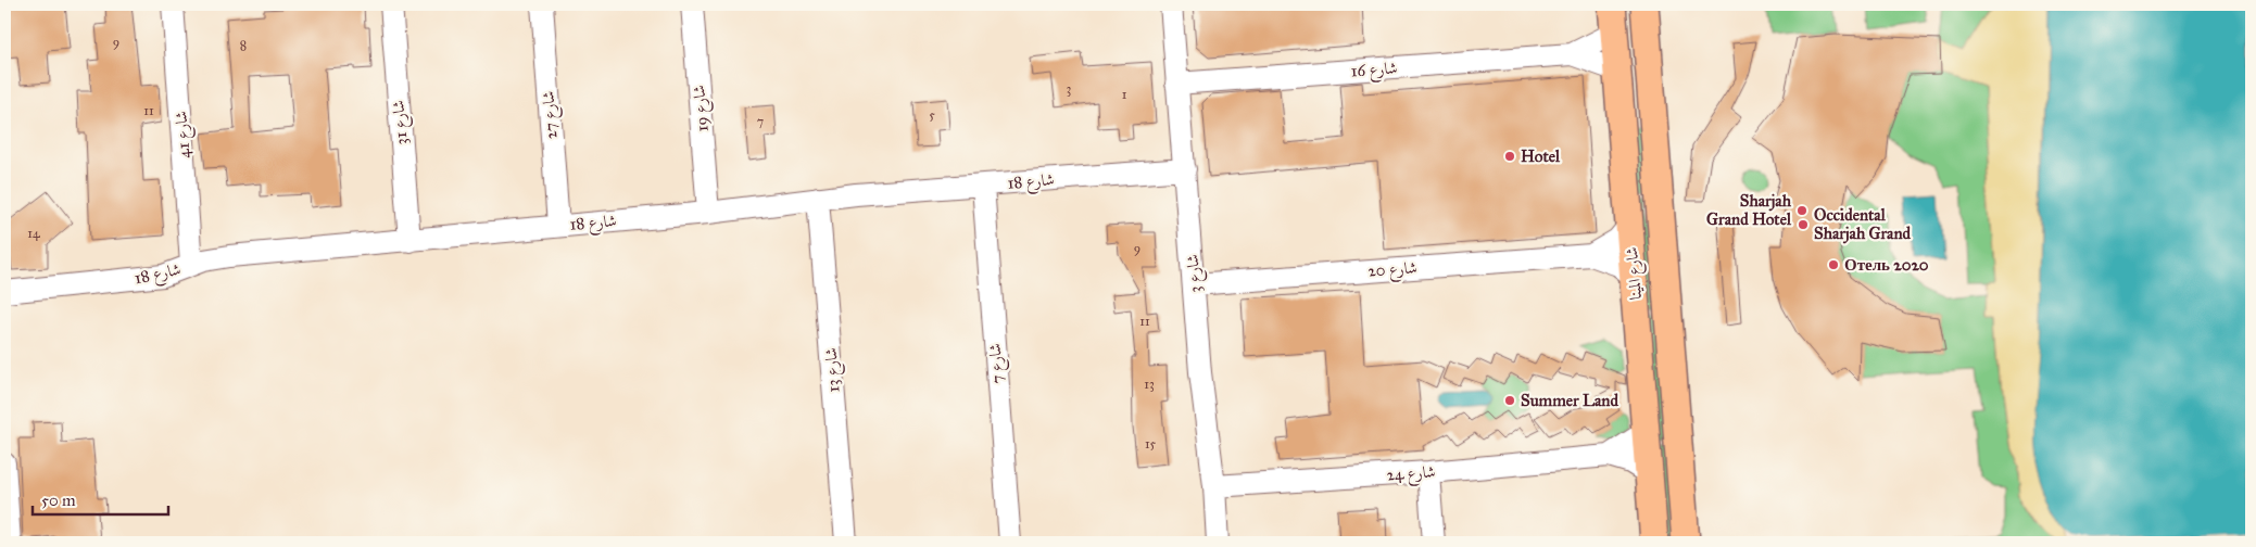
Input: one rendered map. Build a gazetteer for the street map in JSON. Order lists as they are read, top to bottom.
{
  "streets": {
    "main road": ["شارع المينا"],
    "street": [
      "شارع 16",
      "شارع 19",
      "شارع 27",
      "شارع 31",
      "شارع 41",
      "شارع 18",
      "شارع 20",
      "شارع 3",
      "شارع 7",
      "شارع 13",
      "شارع 24"
    ]
  },
  "crossings": [
    ["شارع 16", "شارع 3"],
    ["شارع 16", "شارع المينا"],
    ["شارع 19", "شارع 18"],
    ["شارع 27", "شارع 18"],
    ["شارع 31", "شارع 18"],
    ["شارع 41", "شارع 18"],
    ["شارع 18", "شارع 3"],
    ["شارع 18", "شارع 7"],
    ["شارع 18", "شارع 13"],
    ["شارع 20", "شارع 3"],
    ["شارع 20", "شارع المينا"],
    ["شارع 3", "شارع 24"],
    ["شارع المينا", "شارع 24"]
  ],
  "places": [
    "Hotel",
    "Sharjah Grand Hotel",
    "Occidental Sharjah Grand",
    "Отель 2020",
    "Summer Land"
  ],
  "house_numbers": [
    "9",
    "8",
    "3",
    "1",
    "11",
    "5",
    "7",
    "14",
    "9",
    "11",
    "13",
    "15"
  ],
  "scale_bar": "50 m"
}
